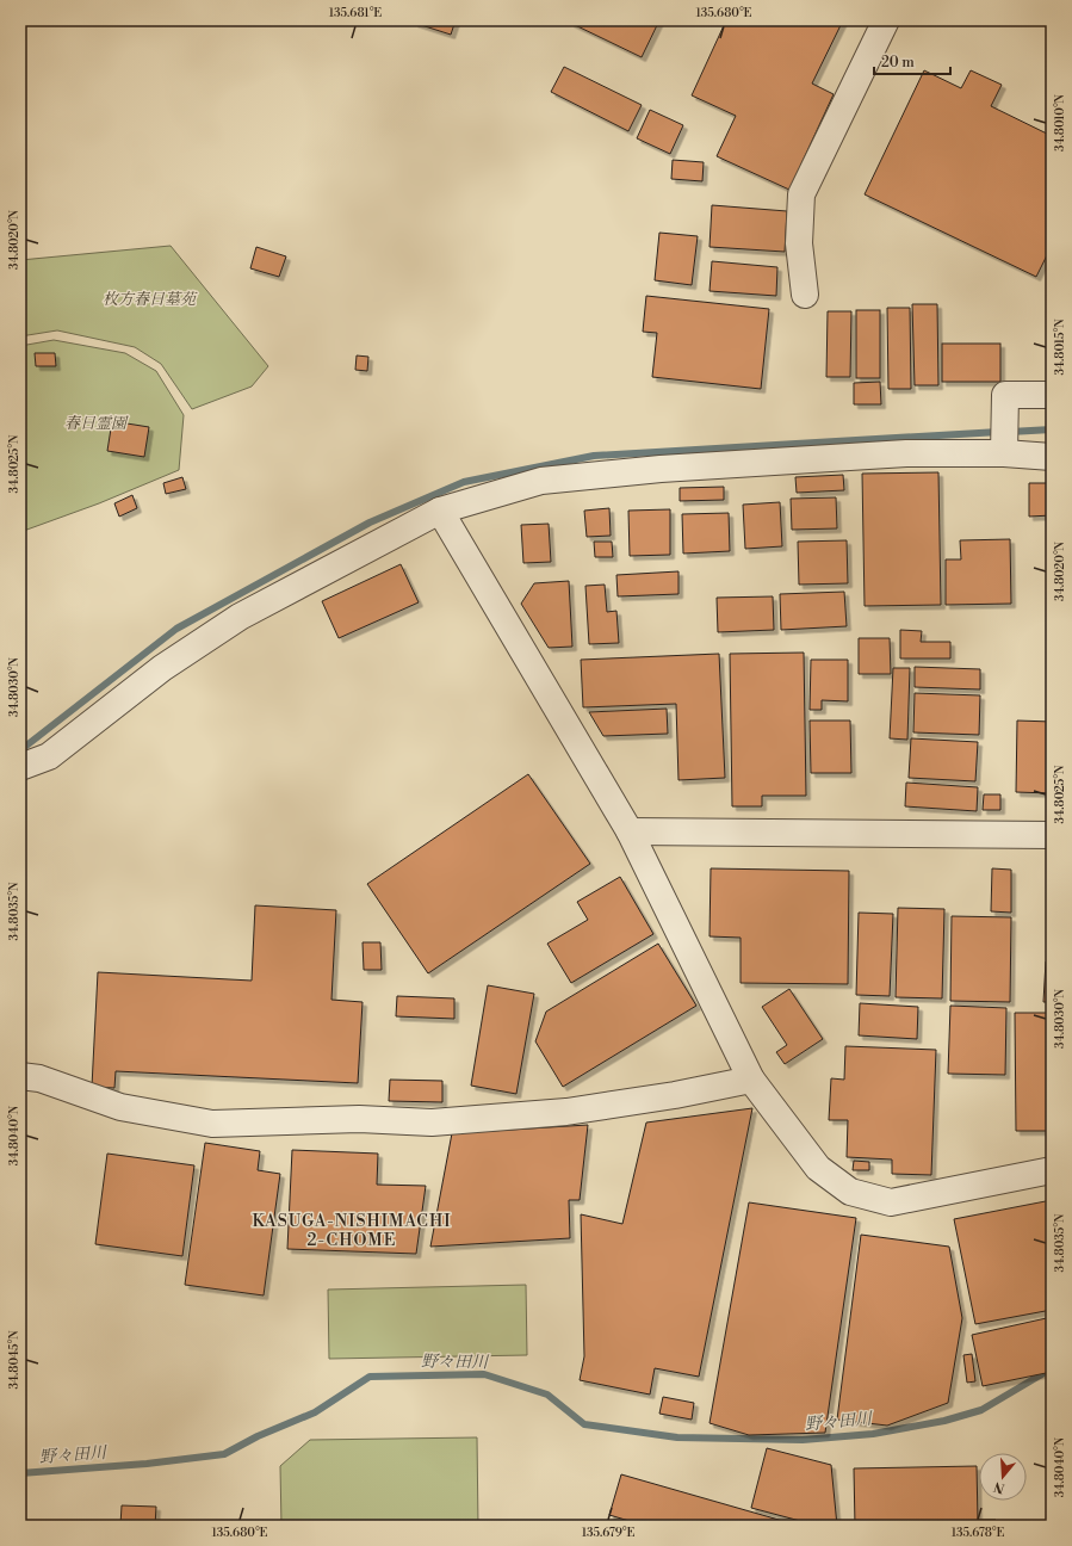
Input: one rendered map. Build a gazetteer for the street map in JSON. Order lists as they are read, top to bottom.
{
  "districts": ["KASUGA-NISHIMACHI 2-CHOME"],
  "water": ["野々田川"],
  "parks": ["枚方春日墓苑", "春日霊園"],
  "scale_bar": "20 m",
  "north": "bottom",
  "coordinates": [
    "135.681°E",
    "135.680°E",
    "34.8010°N",
    "34.8020°N",
    "34.8015°N",
    "34.8025°N",
    "34.8030°N",
    "34.8035°N",
    "34.8040°N",
    "34.8045°N",
    "135.679°E",
    "135.678°E"
  ]
}
